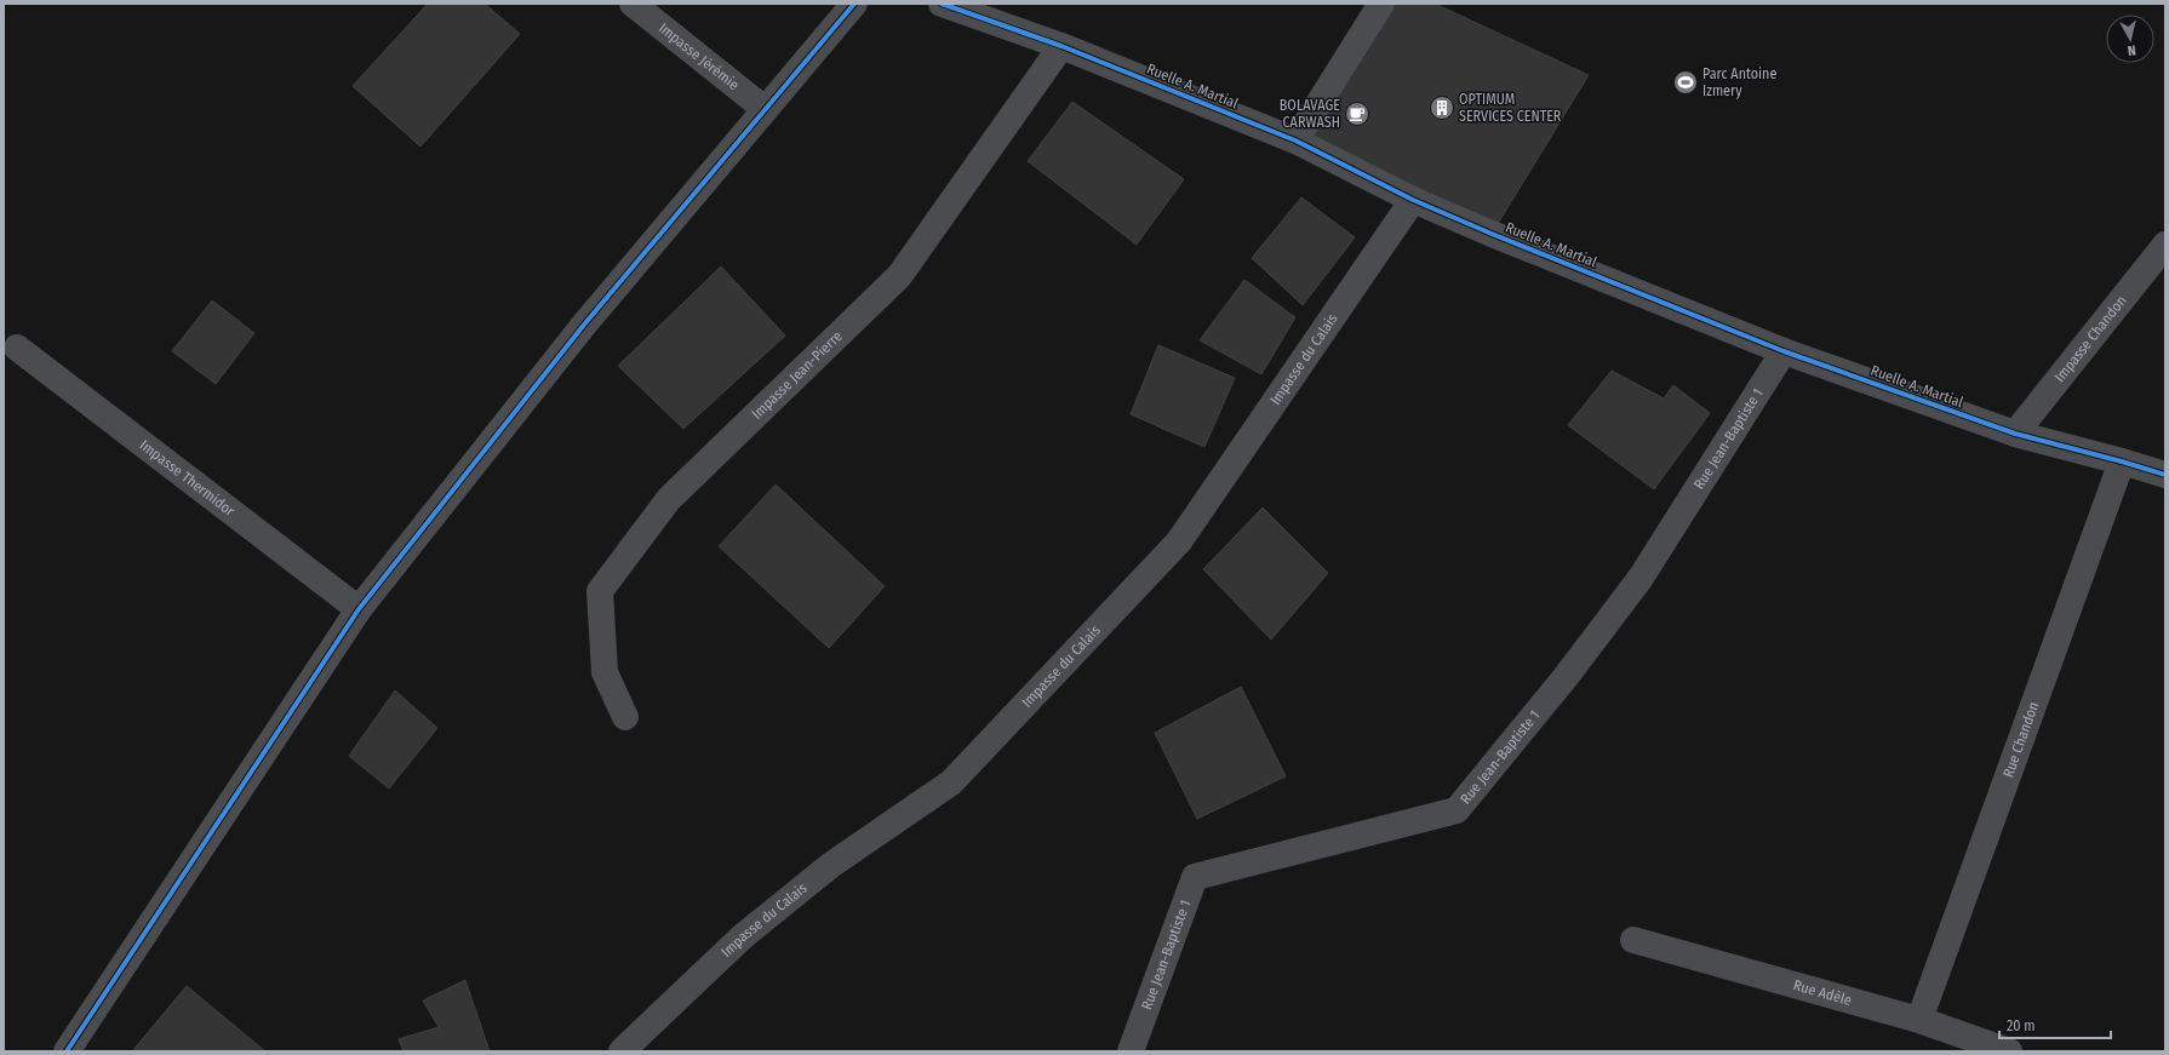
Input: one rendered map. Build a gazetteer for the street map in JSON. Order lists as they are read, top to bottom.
{
  "streets": {
    "street": [
      "Impasse Jérémie",
      "Ruelle A. Martial",
      "Impasse Chandon",
      "Impasse du Calais",
      "Impasse Jean-Pierre",
      "Rue Jean-Baptiste 1",
      "Impasse Thermidor",
      "Rue Chandon",
      "Rue Adèle"
    ]
  },
  "crossings": [
    ["Ruelle A. Martial", "Impasse Chandon"],
    ["Ruelle A. Martial", "Impasse du Calais"],
    ["Ruelle A. Martial", "Impasse Jean-Pierre"],
    ["Ruelle A. Martial", "Rue Jean-Baptiste 1"],
    ["Ruelle A. Martial", "Rue Chandon"],
    ["Rue Chandon", "Rue Adèle"]
  ],
  "places": {
    "sports": ["Parc Antoine Izmery"],
    "building": ["OPTIMUM SERVICES CENTER"],
    "cafe": ["BOLAVAGE CARWASH"]
  },
  "scale_bar": "20 m",
  "north": "bottom"
}
